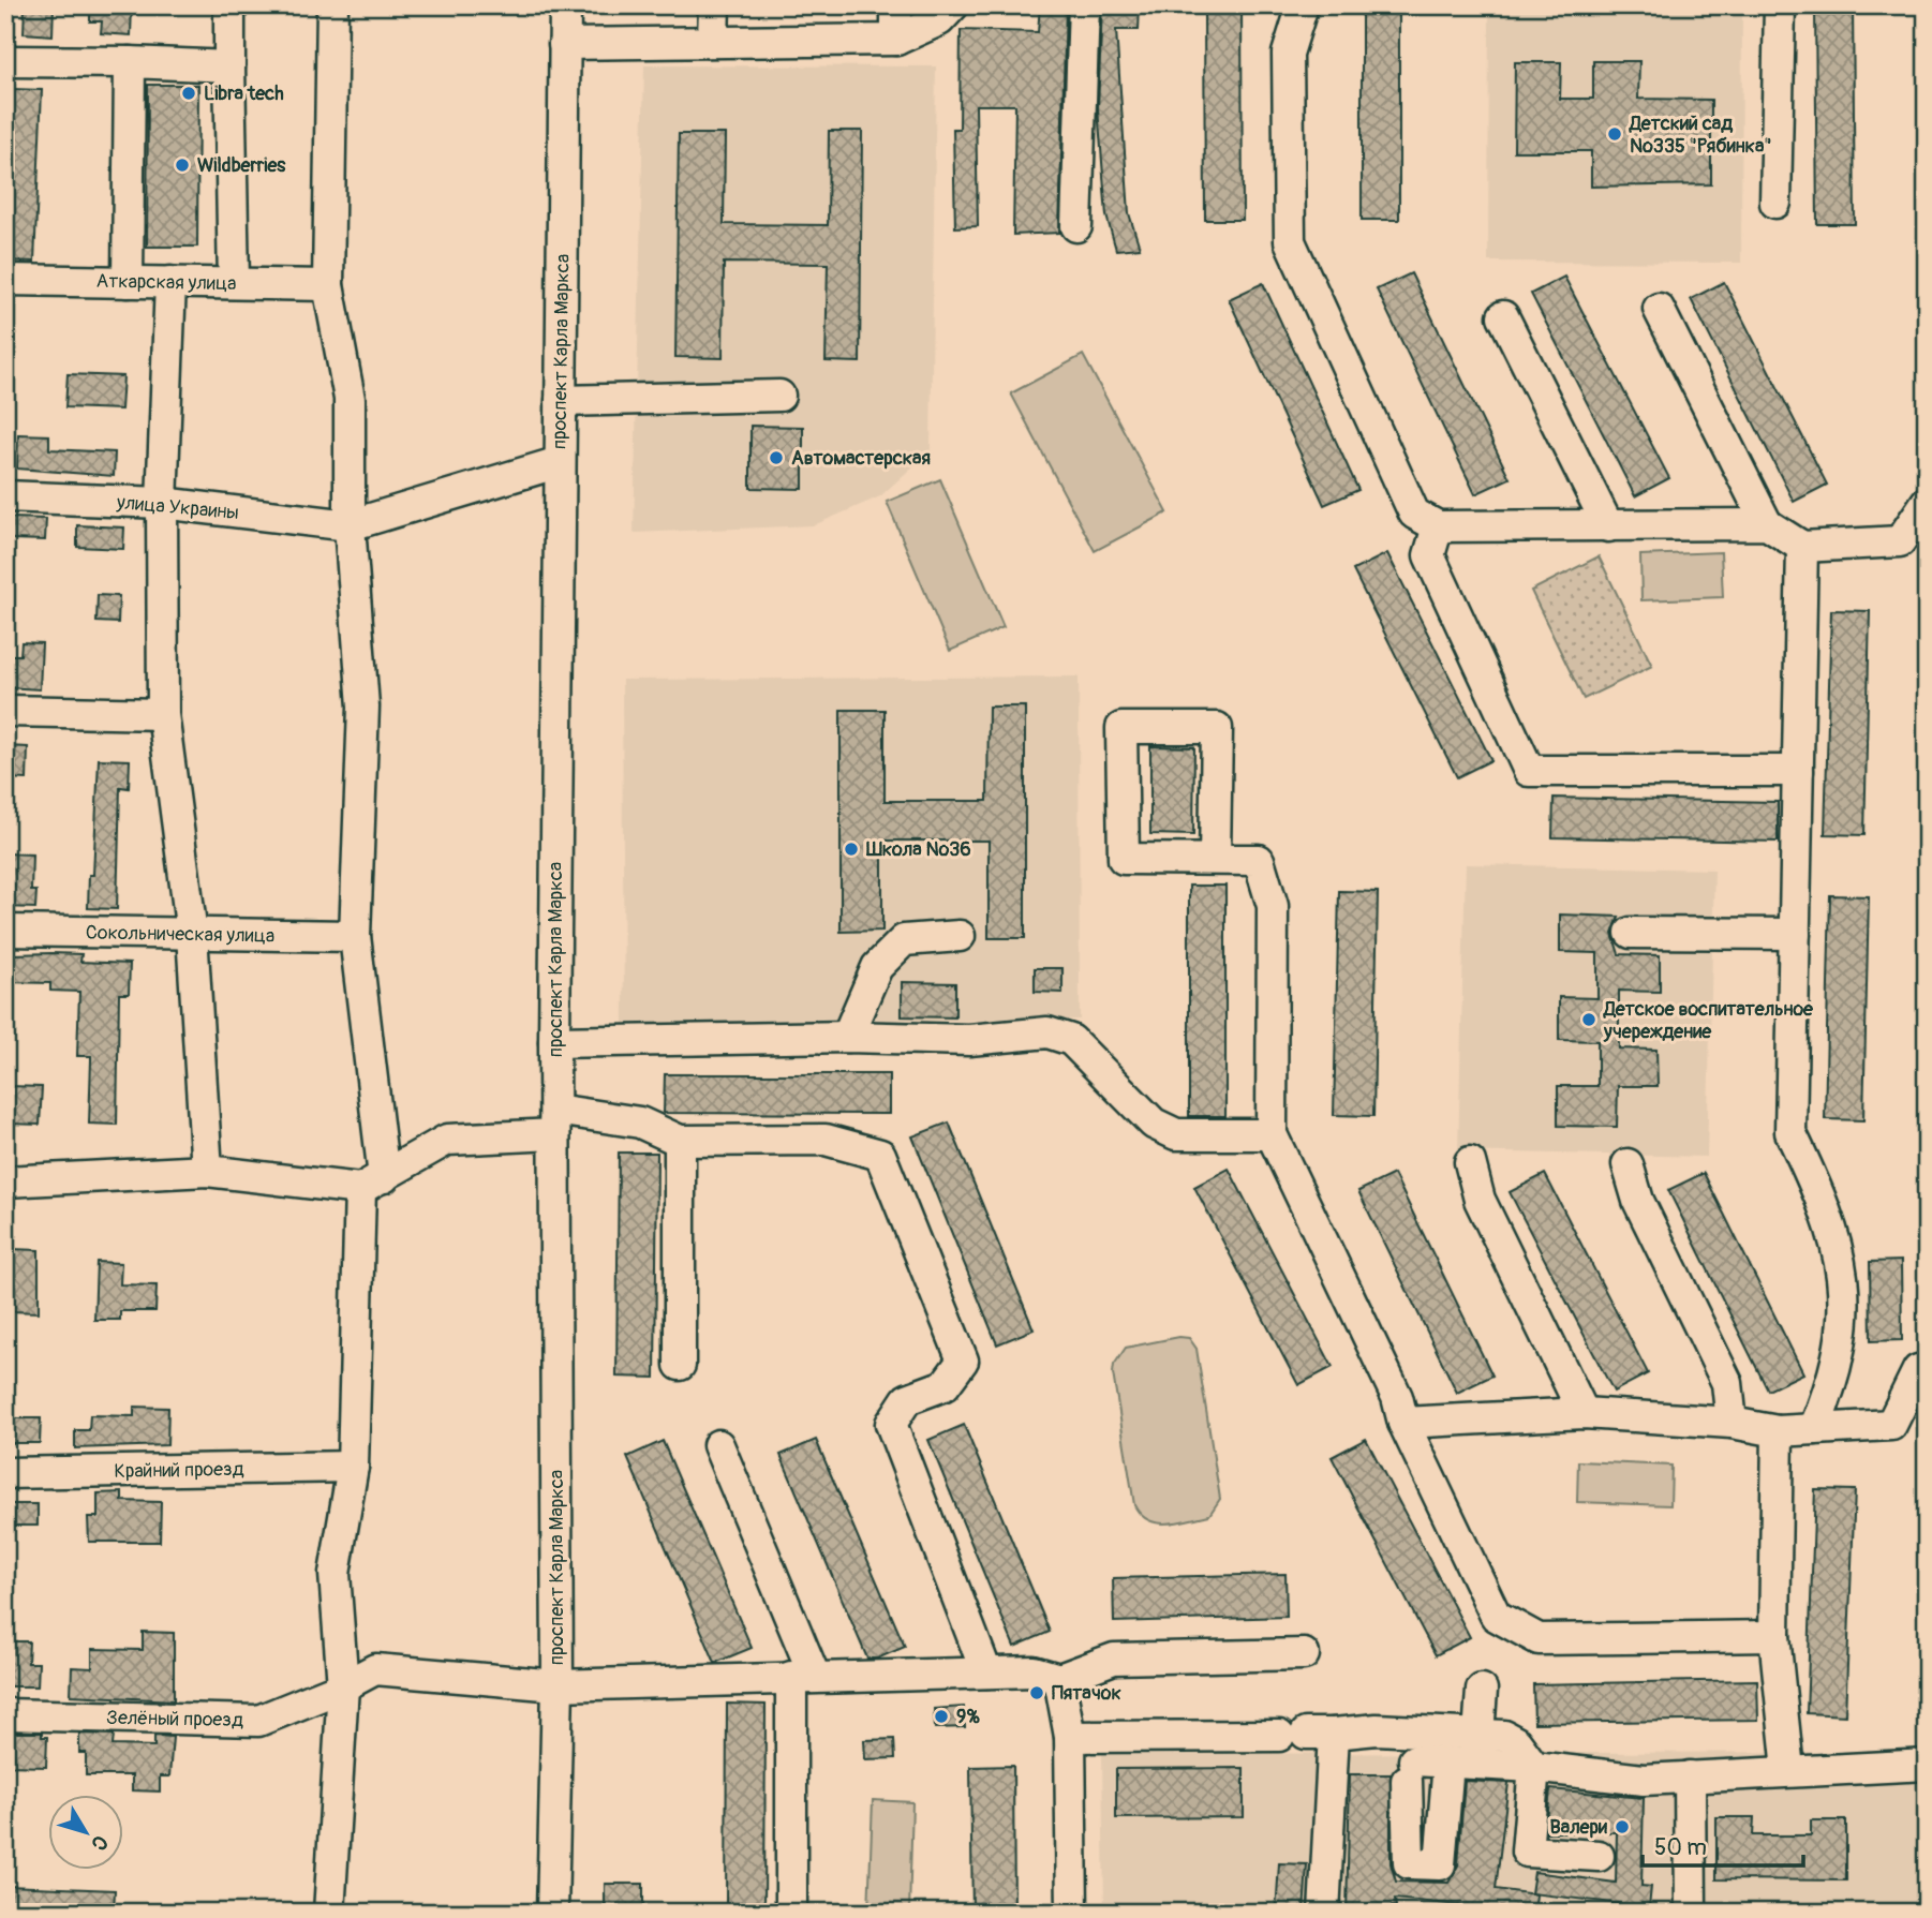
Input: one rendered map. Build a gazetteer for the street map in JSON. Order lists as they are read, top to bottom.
{
  "streets": {
    "street": [
      "Аткарская улица",
      "проспект Карла Маркса",
      "улица Украины",
      "Сокольническая улица",
      "Крайний проезд",
      "Зелёный проезд"
    ]
  },
  "crossings": [
    ["проспект Карла Маркса", "Зелёный проезд"]
  ],
  "places": [
    "Libra tech",
    "Детский сад №335 \"Рябинка\"",
    "Wildberries",
    "Автомастерская",
    "Школа №36",
    "Детское воспитательное учереждение",
    "Пятачок",
    "9%",
    "Валери"
  ],
  "scale_bar": "50 m",
  "north": "bottom right"
}
